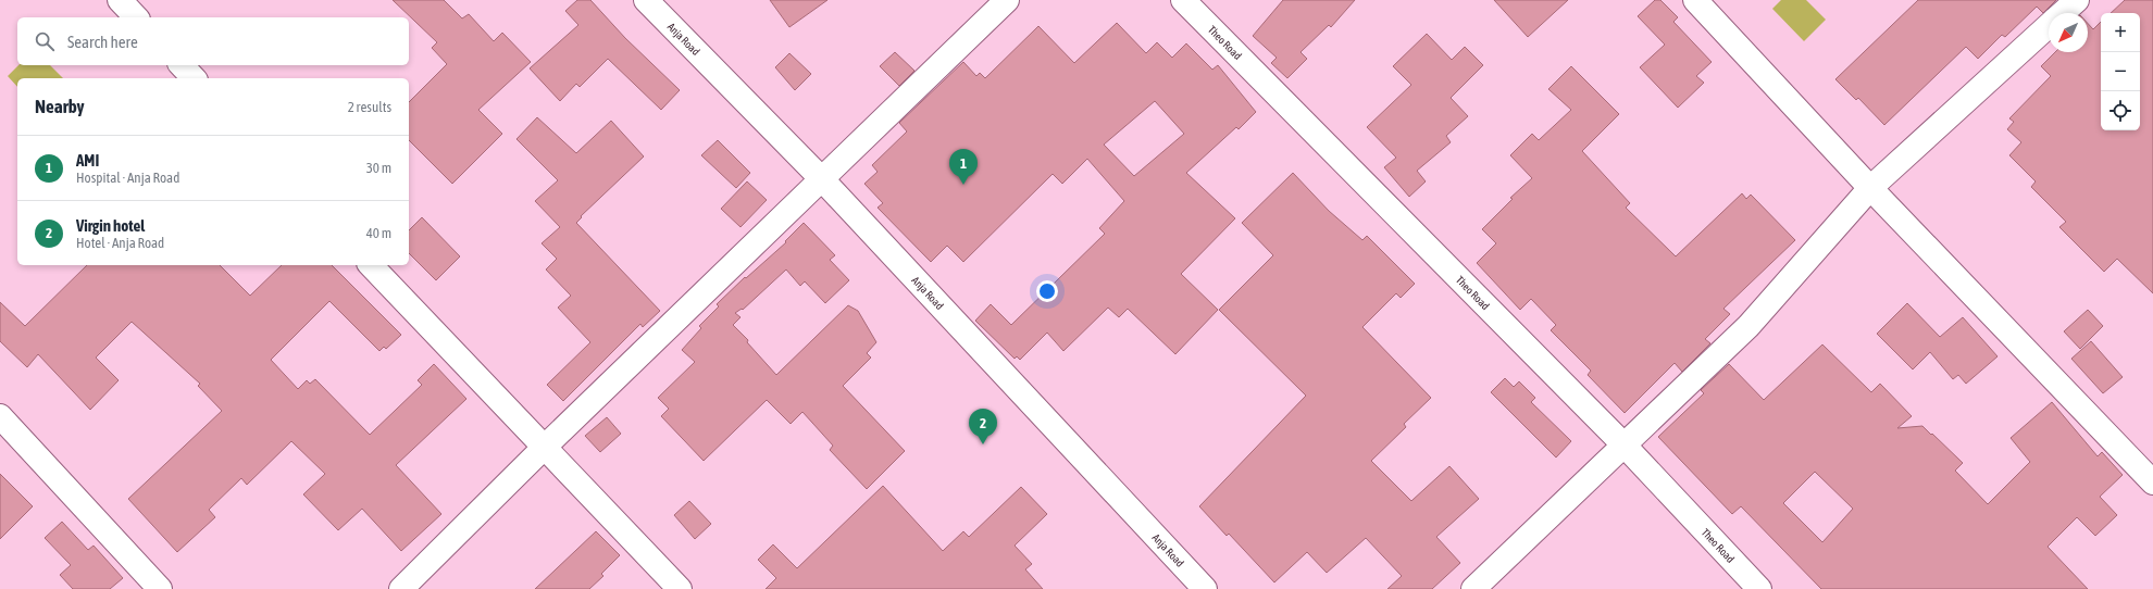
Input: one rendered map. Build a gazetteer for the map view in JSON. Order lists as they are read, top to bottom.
{
  "streets": {
    "street": ["Anja Road", "Theo Road"]
  },
  "north": "bottom left",
  "page": {
    "map_buttons": ["+", "−"],
    "search": "Search here",
    "heading": ["Nearby", "2 results"],
    "list": [
      {
        "mark": "1",
        "name": "AMI",
        "note": "Hospital · Anja Road",
        "value": "30 m"
      },
      {
        "mark": "2",
        "name": "Virgin hotel",
        "note": "Hotel · Anja Road",
        "value": "40 m"
      }
    ],
    "pins": ["1", "2"]
  }
}
